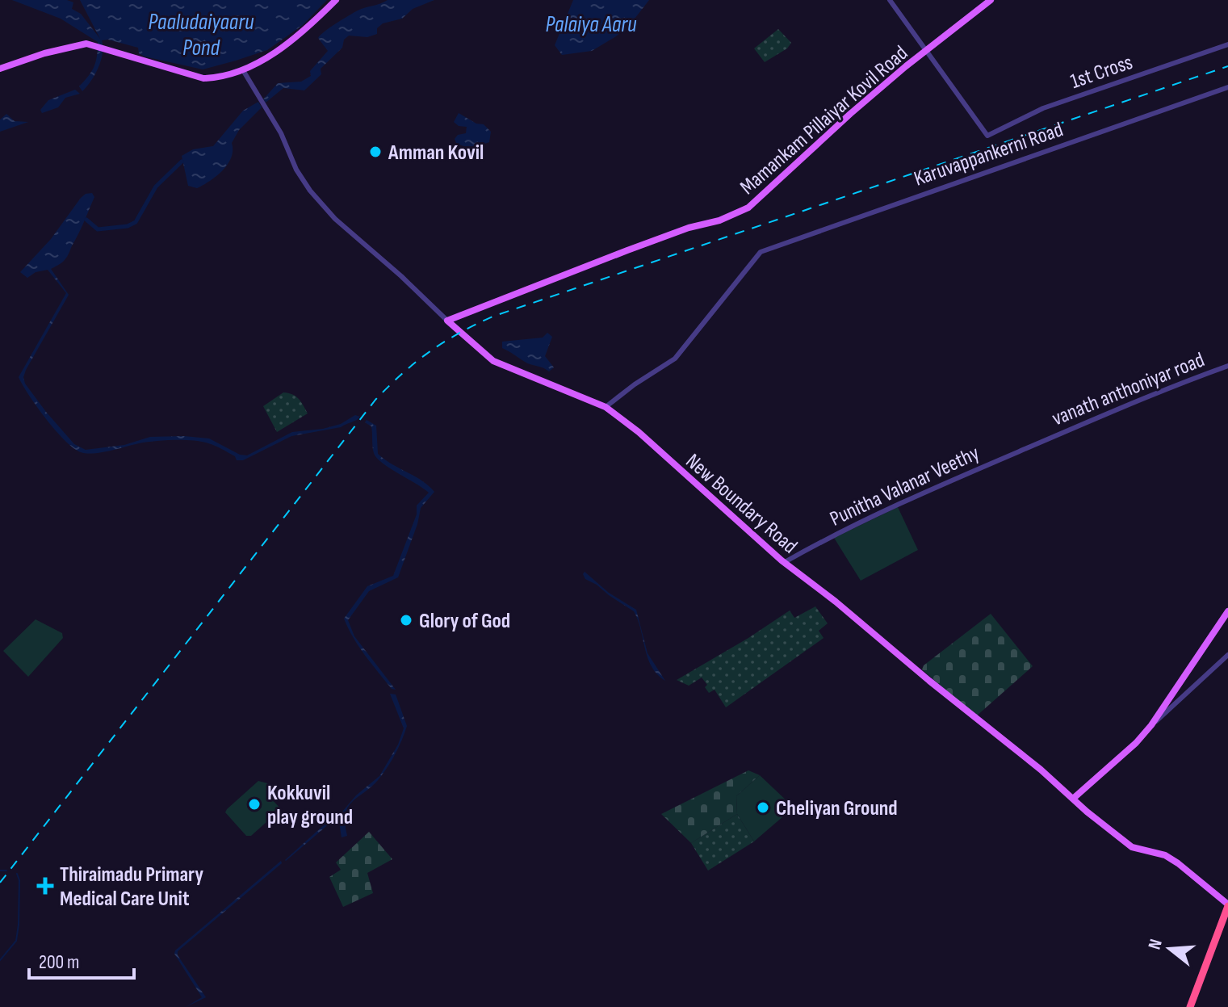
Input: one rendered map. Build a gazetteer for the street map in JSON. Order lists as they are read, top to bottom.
{
  "streets": {
    "main road": ["Mamankam Pillaiyar Kovil Road", "New Boundary Road"],
    "street": [
      "1st Cross",
      "Karuvappankerni Road",
      "vanath anthoniyar road",
      "Punitha Valanar Veethy"
    ]
  },
  "crossings": [
    ["1st Cross", "Mamankam Pillaiyar Kovil Road"],
    ["Mamankam Pillaiyar Kovil Road", "New Boundary Road"],
    ["Karuvappankerni Road", "New Boundary Road"],
    ["vanath anthoniyar road", "Punitha Valanar Veethy"],
    ["Punitha Valanar Veethy", "New Boundary Road"]
  ],
  "water": ["Paaludaiyaaru Pond", "Palaiya Aaru"],
  "places": {
    "other": [
      "Amman Kovil",
      "Glory of God",
      "Kokkuvil play ground",
      "Cheliyan Ground"
    ],
    "health": ["Thiraimadu Primary Medical Care Unit"]
  },
  "scale_bar": "200 m",
  "north": "left"
}
